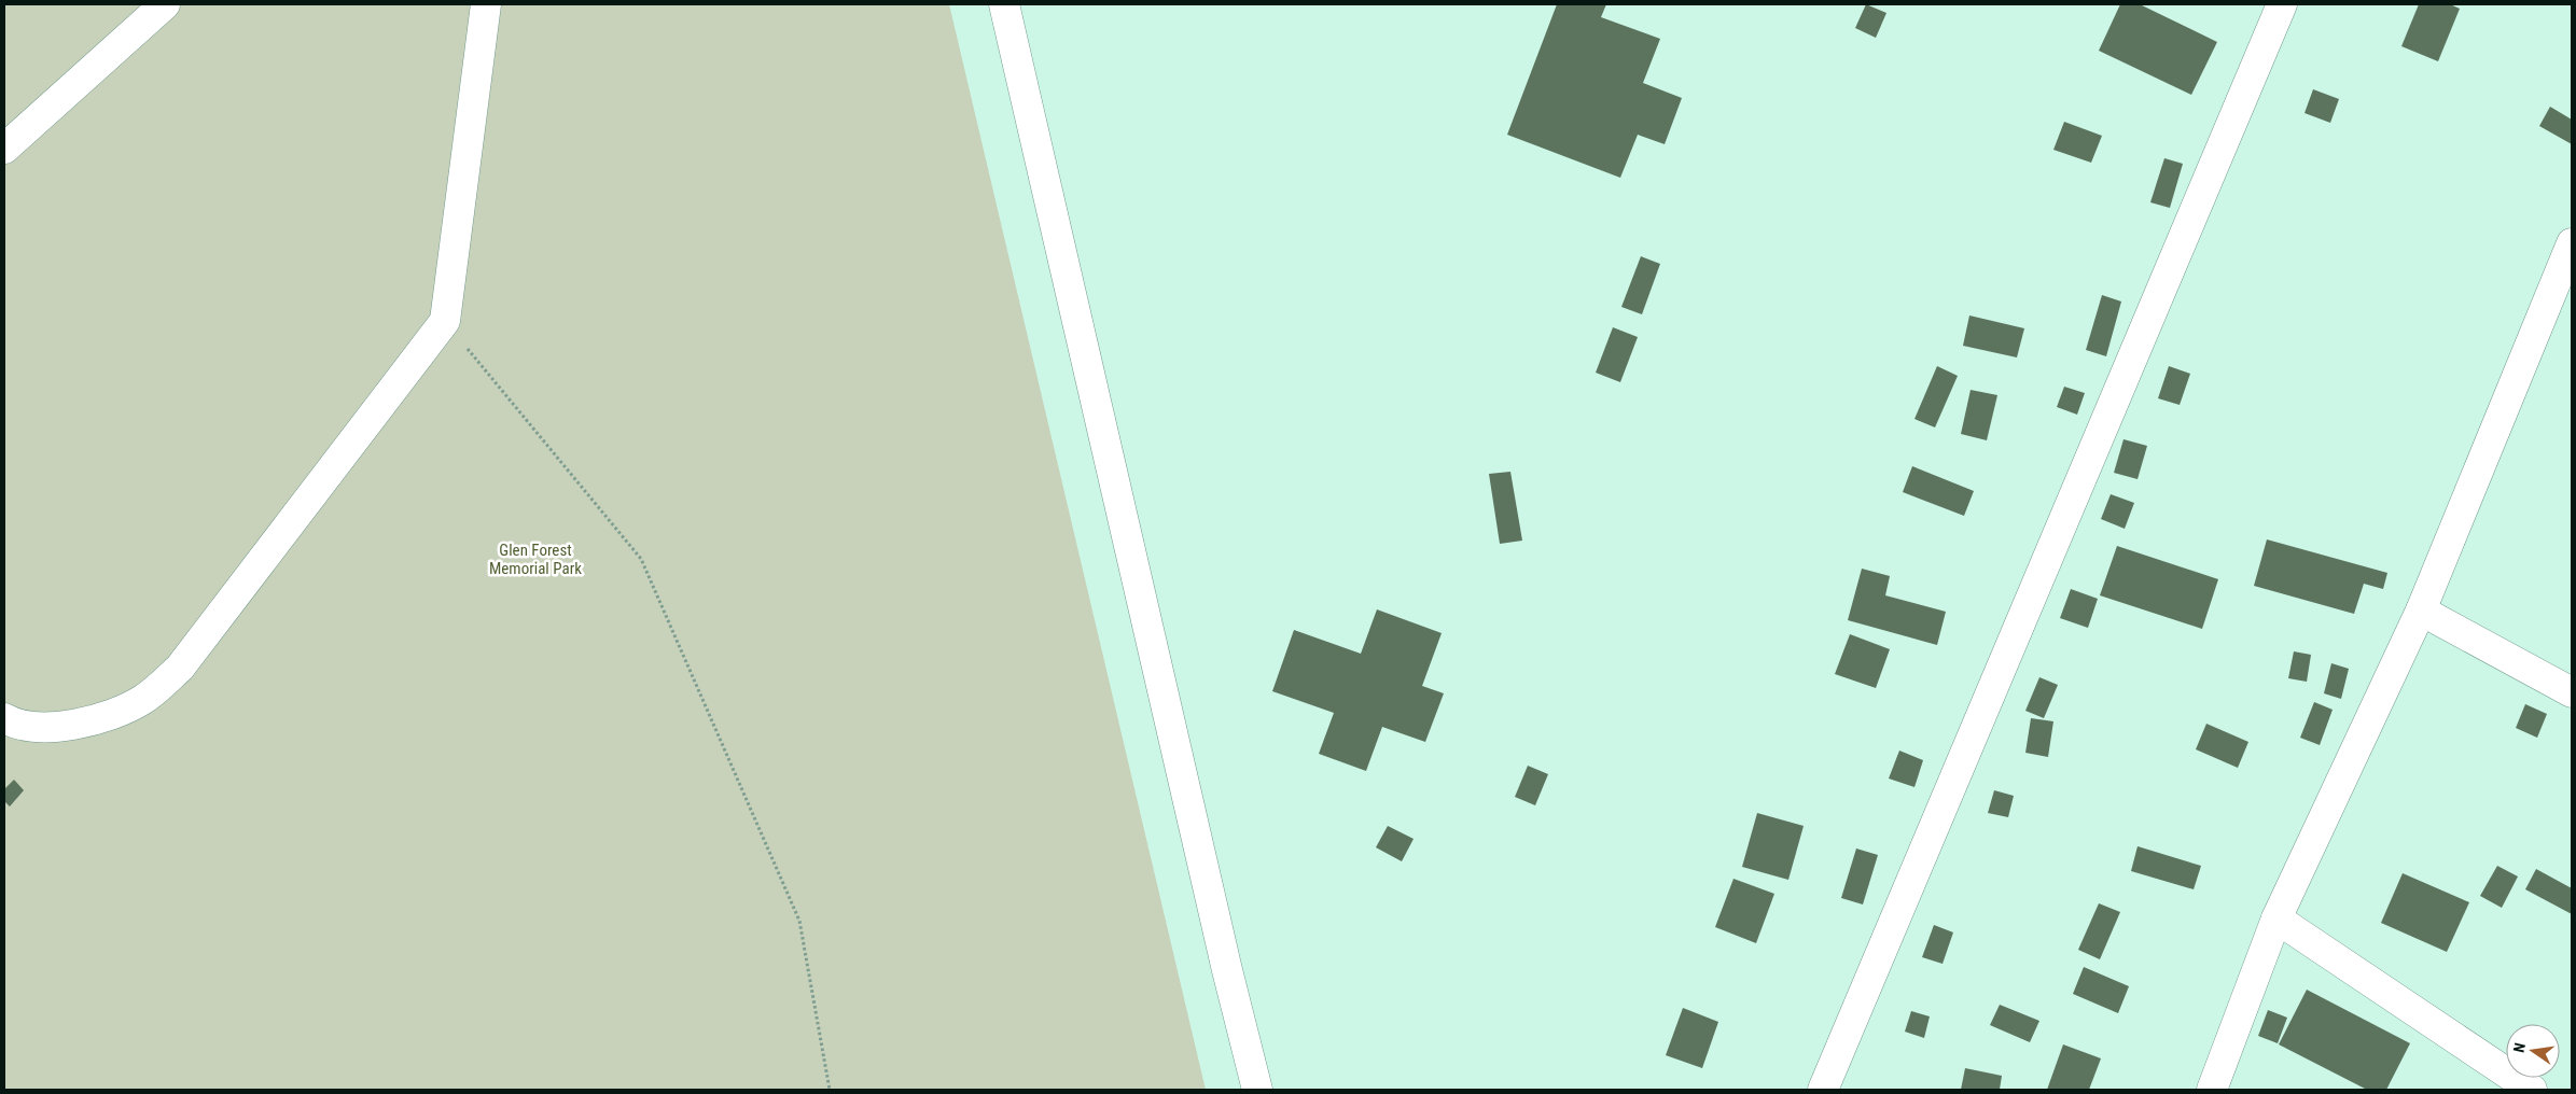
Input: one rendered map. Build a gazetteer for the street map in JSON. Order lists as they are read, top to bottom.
{
  "parks": ["Glen Forest Memorial Park"],
  "north": "left"
}
